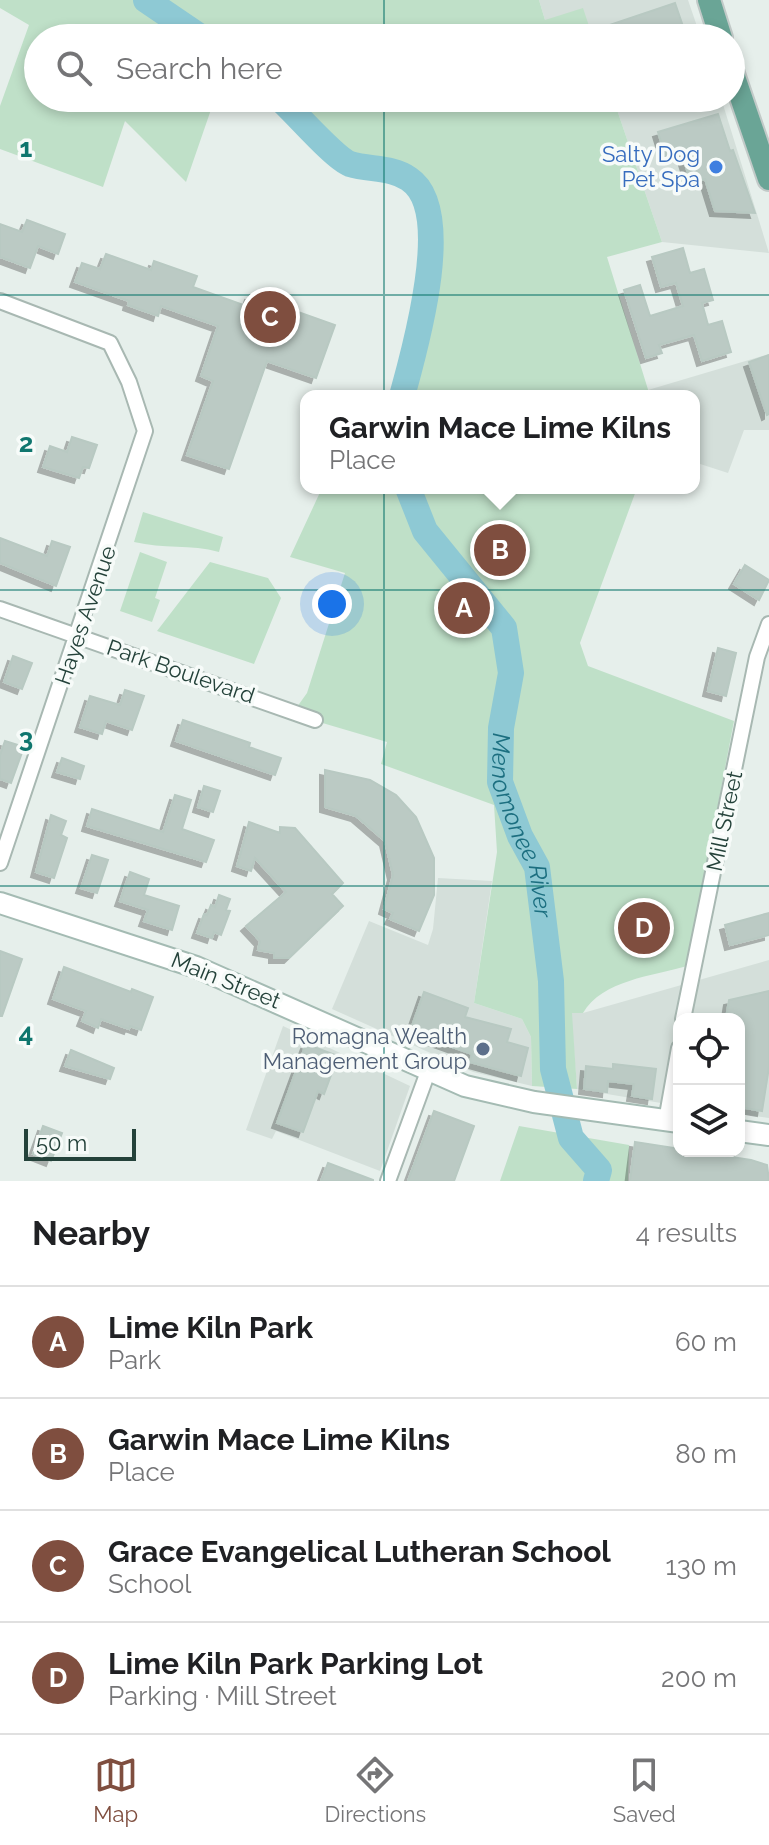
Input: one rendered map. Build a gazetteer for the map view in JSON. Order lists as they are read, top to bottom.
{
  "streets": {
    "main road": ["Main Street"],
    "street": ["Hayes Avenue", "Park Boulevard", "Mill Street"]
  },
  "crossings": [
    ["Hayes Avenue", "Park Boulevard"]
  ],
  "water": ["Menomonee River"],
  "places": ["Salty Dog Pet Spa", "Romagna Wealth Management Group"],
  "scale_bar": "50 m",
  "page": {
    "search": "Search here",
    "pins": [
      "C",
      "B",
      "A",
      "D"
    ],
    "popup": ["Garwin Mace Lime Kilns", "Place"],
    "scale": "50 m",
    "heading": ["Nearby", "4 results"],
    "list": [
      {
        "mark": "A",
        "name": "Lime Kiln Park",
        "note": "Park",
        "value": "60 m"
      },
      {
        "mark": "B",
        "name": "Garwin Mace Lime Kilns",
        "note": "Place",
        "value": "80 m"
      },
      {
        "mark": "C",
        "name": "Grace Evangelical Lutheran School",
        "note": "School",
        "value": "130 m"
      },
      {
        "mark": "D",
        "name": "Lime Kiln Park Parking Lot",
        "note": "Parking · Mill Street",
        "value": "200 m"
      }
    ],
    "nav": ["Map", "Directions", "Saved"]
  },
  "grid": {
    "rows": [
      "1",
      "2",
      "3",
      "4"
    ]
  }
}
